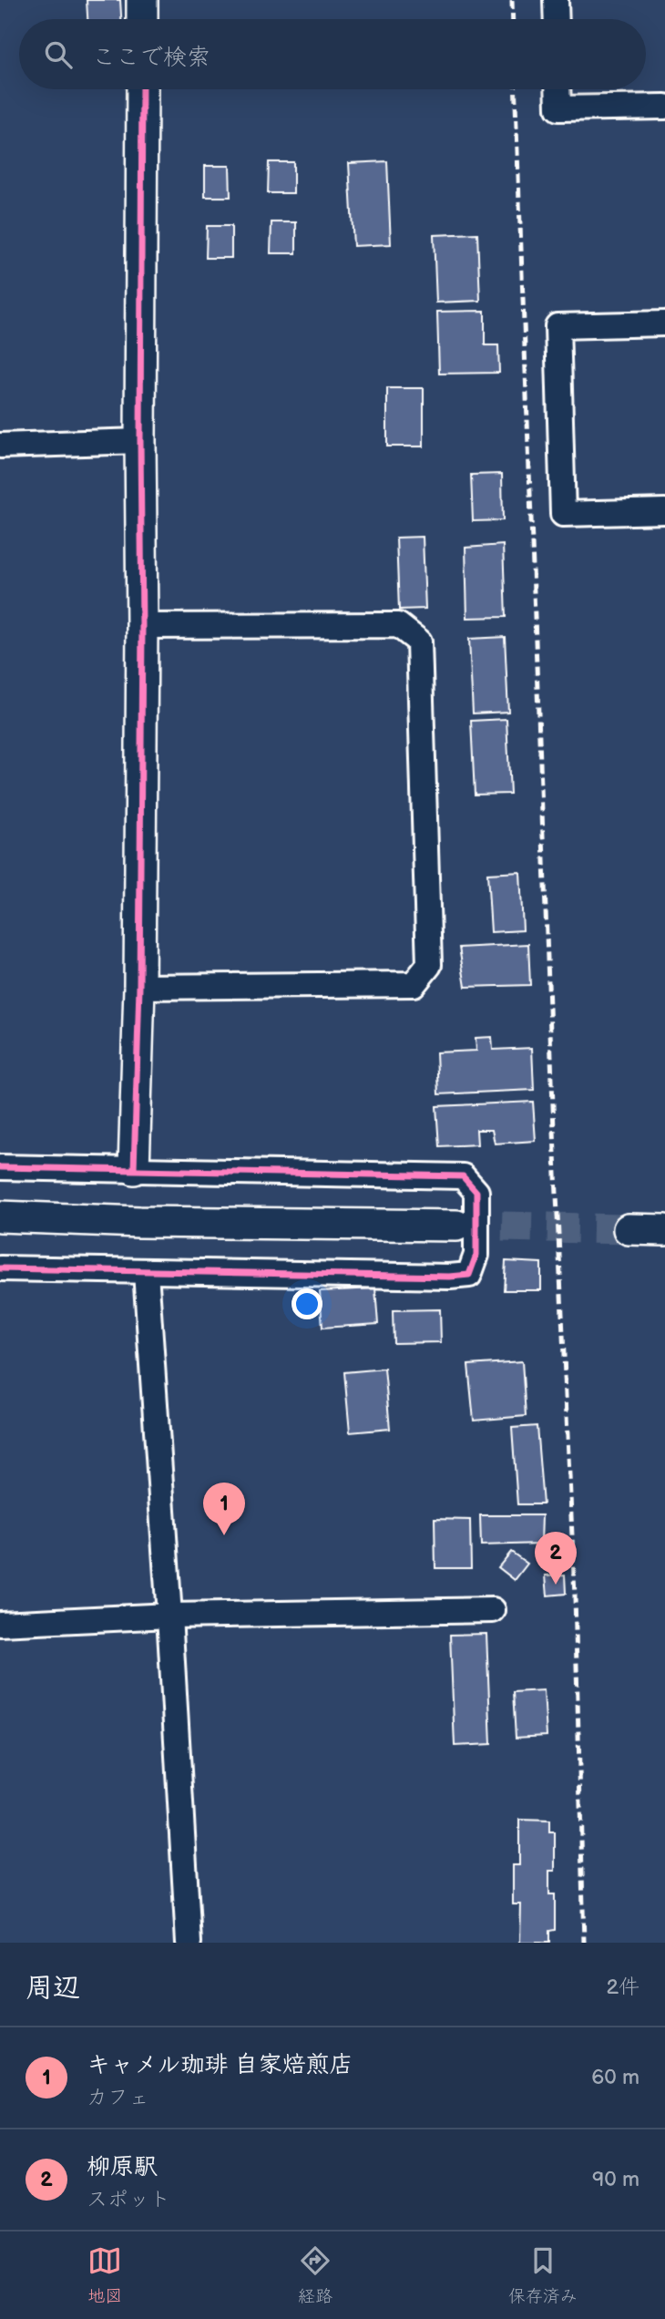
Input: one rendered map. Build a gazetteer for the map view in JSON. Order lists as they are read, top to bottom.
{
  "page": {
    "search": "ここで検索",
    "pins": ["1", "2"],
    "heading": ["周辺", "2件"],
    "list": [
      {
        "mark": "1",
        "name": "キャメル珈琲 自家焙煎店",
        "note": "カフェ",
        "value": "60 m"
      },
      {
        "mark": "2",
        "name": "柳原駅",
        "note": "スポット",
        "value": "90 m"
      }
    ],
    "nav": ["地図", "経路", "保存済み"]
  }
}
